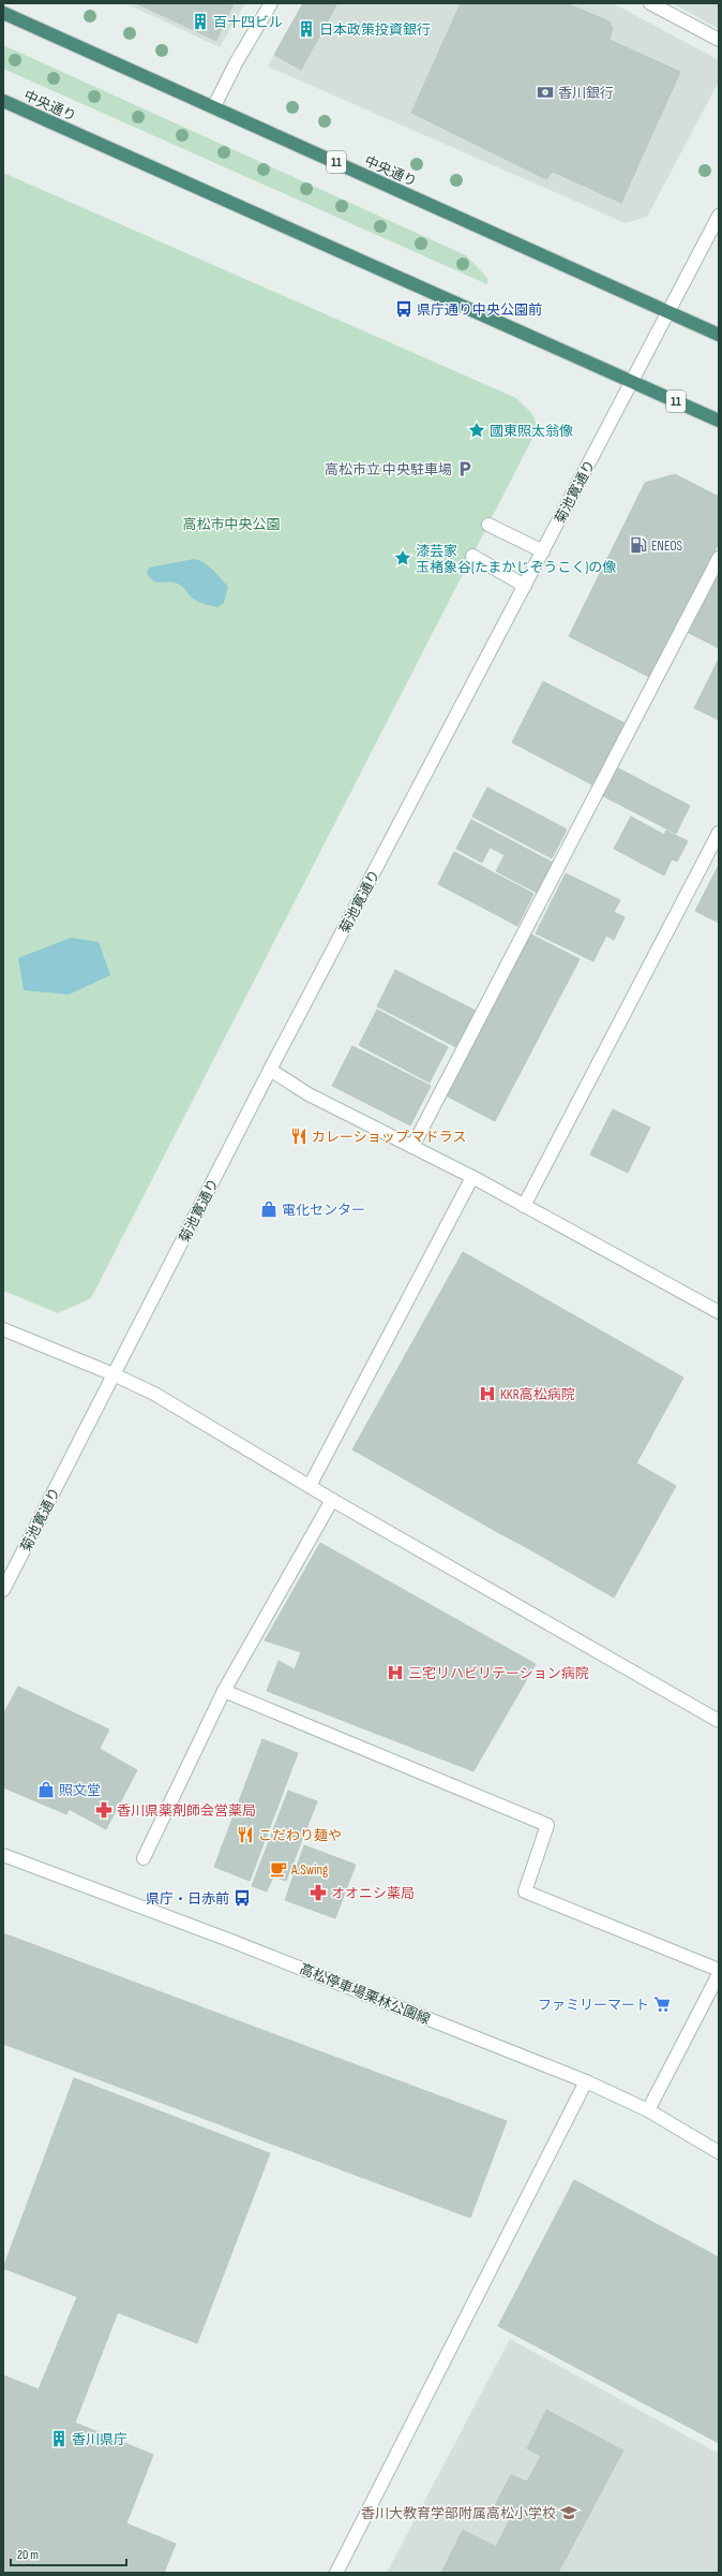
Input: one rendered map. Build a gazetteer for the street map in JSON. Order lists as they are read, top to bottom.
{
  "streets": {
    "highway": ["中央通り", "11"],
    "street": ["菊池寛通り", "高松停車場栗林公園線"]
  },
  "crossings": [
    ["中央通り", "菊池寛通り"]
  ],
  "parks": ["高松市中央公園"],
  "places": {
    "building": ["百十四ビル", "日本政策投資銀行", "香川県庁"],
    "bank": ["香川銀行"],
    "bus stop": ["県庁通り中央公園前", "県庁・日赤前"],
    "place": ["國東照太翁像", "漆芸家 玉楮象谷(たまかじぞうこく)の像"],
    "parking": ["高松市立 中央駐車場"],
    "fuel station": ["ENEOS"],
    "restaurant": ["カレーショップ マドラス", "こだわり麺や"],
    "shop": ["電化センター", "照文堂"],
    "hospital": ["KKR高松病院", "三宅リハビリテーション病院"],
    "pharmacy": ["香川県薬剤師会営薬局", "オオニシ薬局"],
    "cafe": ["A.Swing"],
    "supermarket": ["ファミリーマート"],
    "school or university": ["香川大教育学部附属高松小学校"]
  },
  "scale_bar": "20 m"
}
